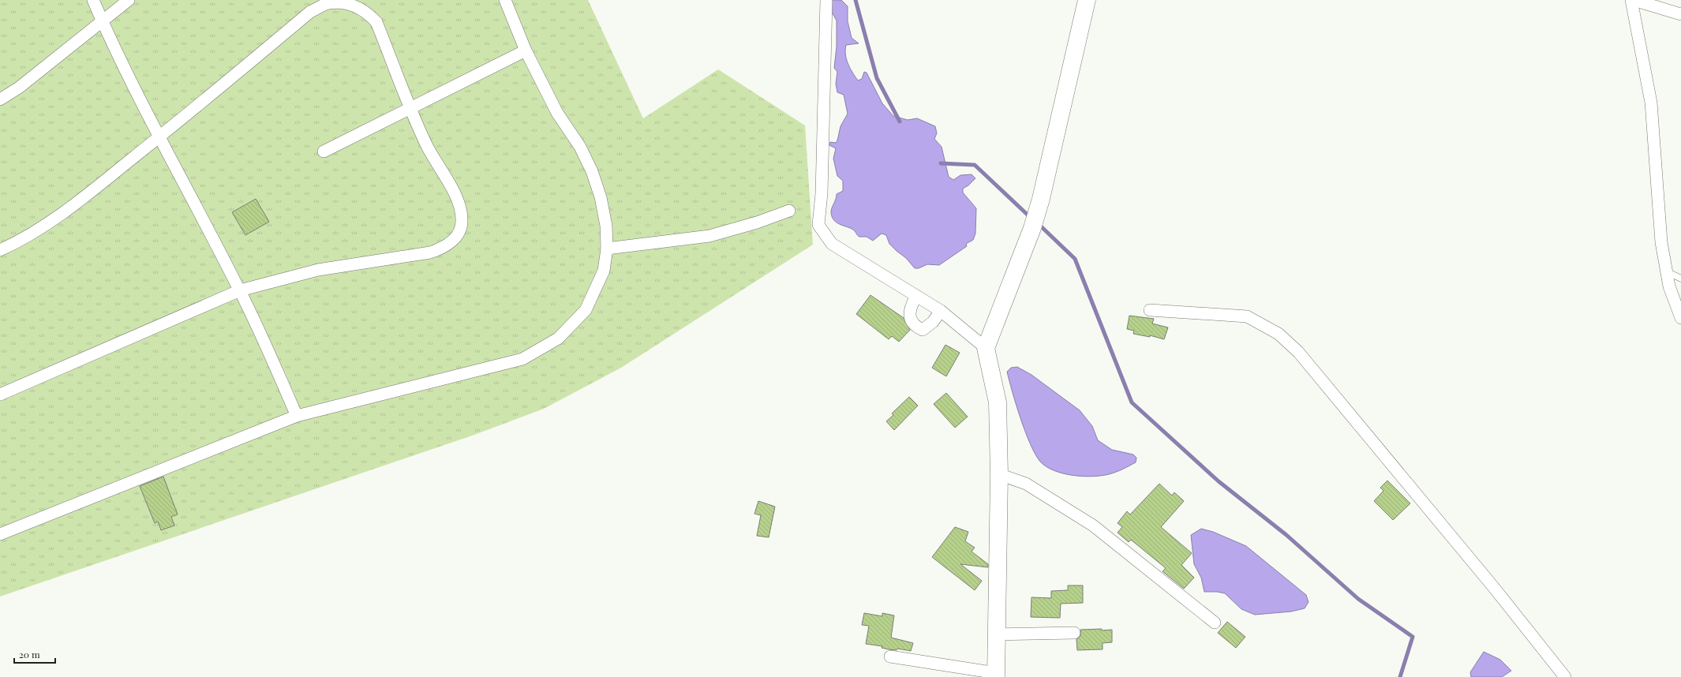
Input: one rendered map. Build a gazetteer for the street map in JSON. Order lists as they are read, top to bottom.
{
  "scale_bar": "20 m"
}
